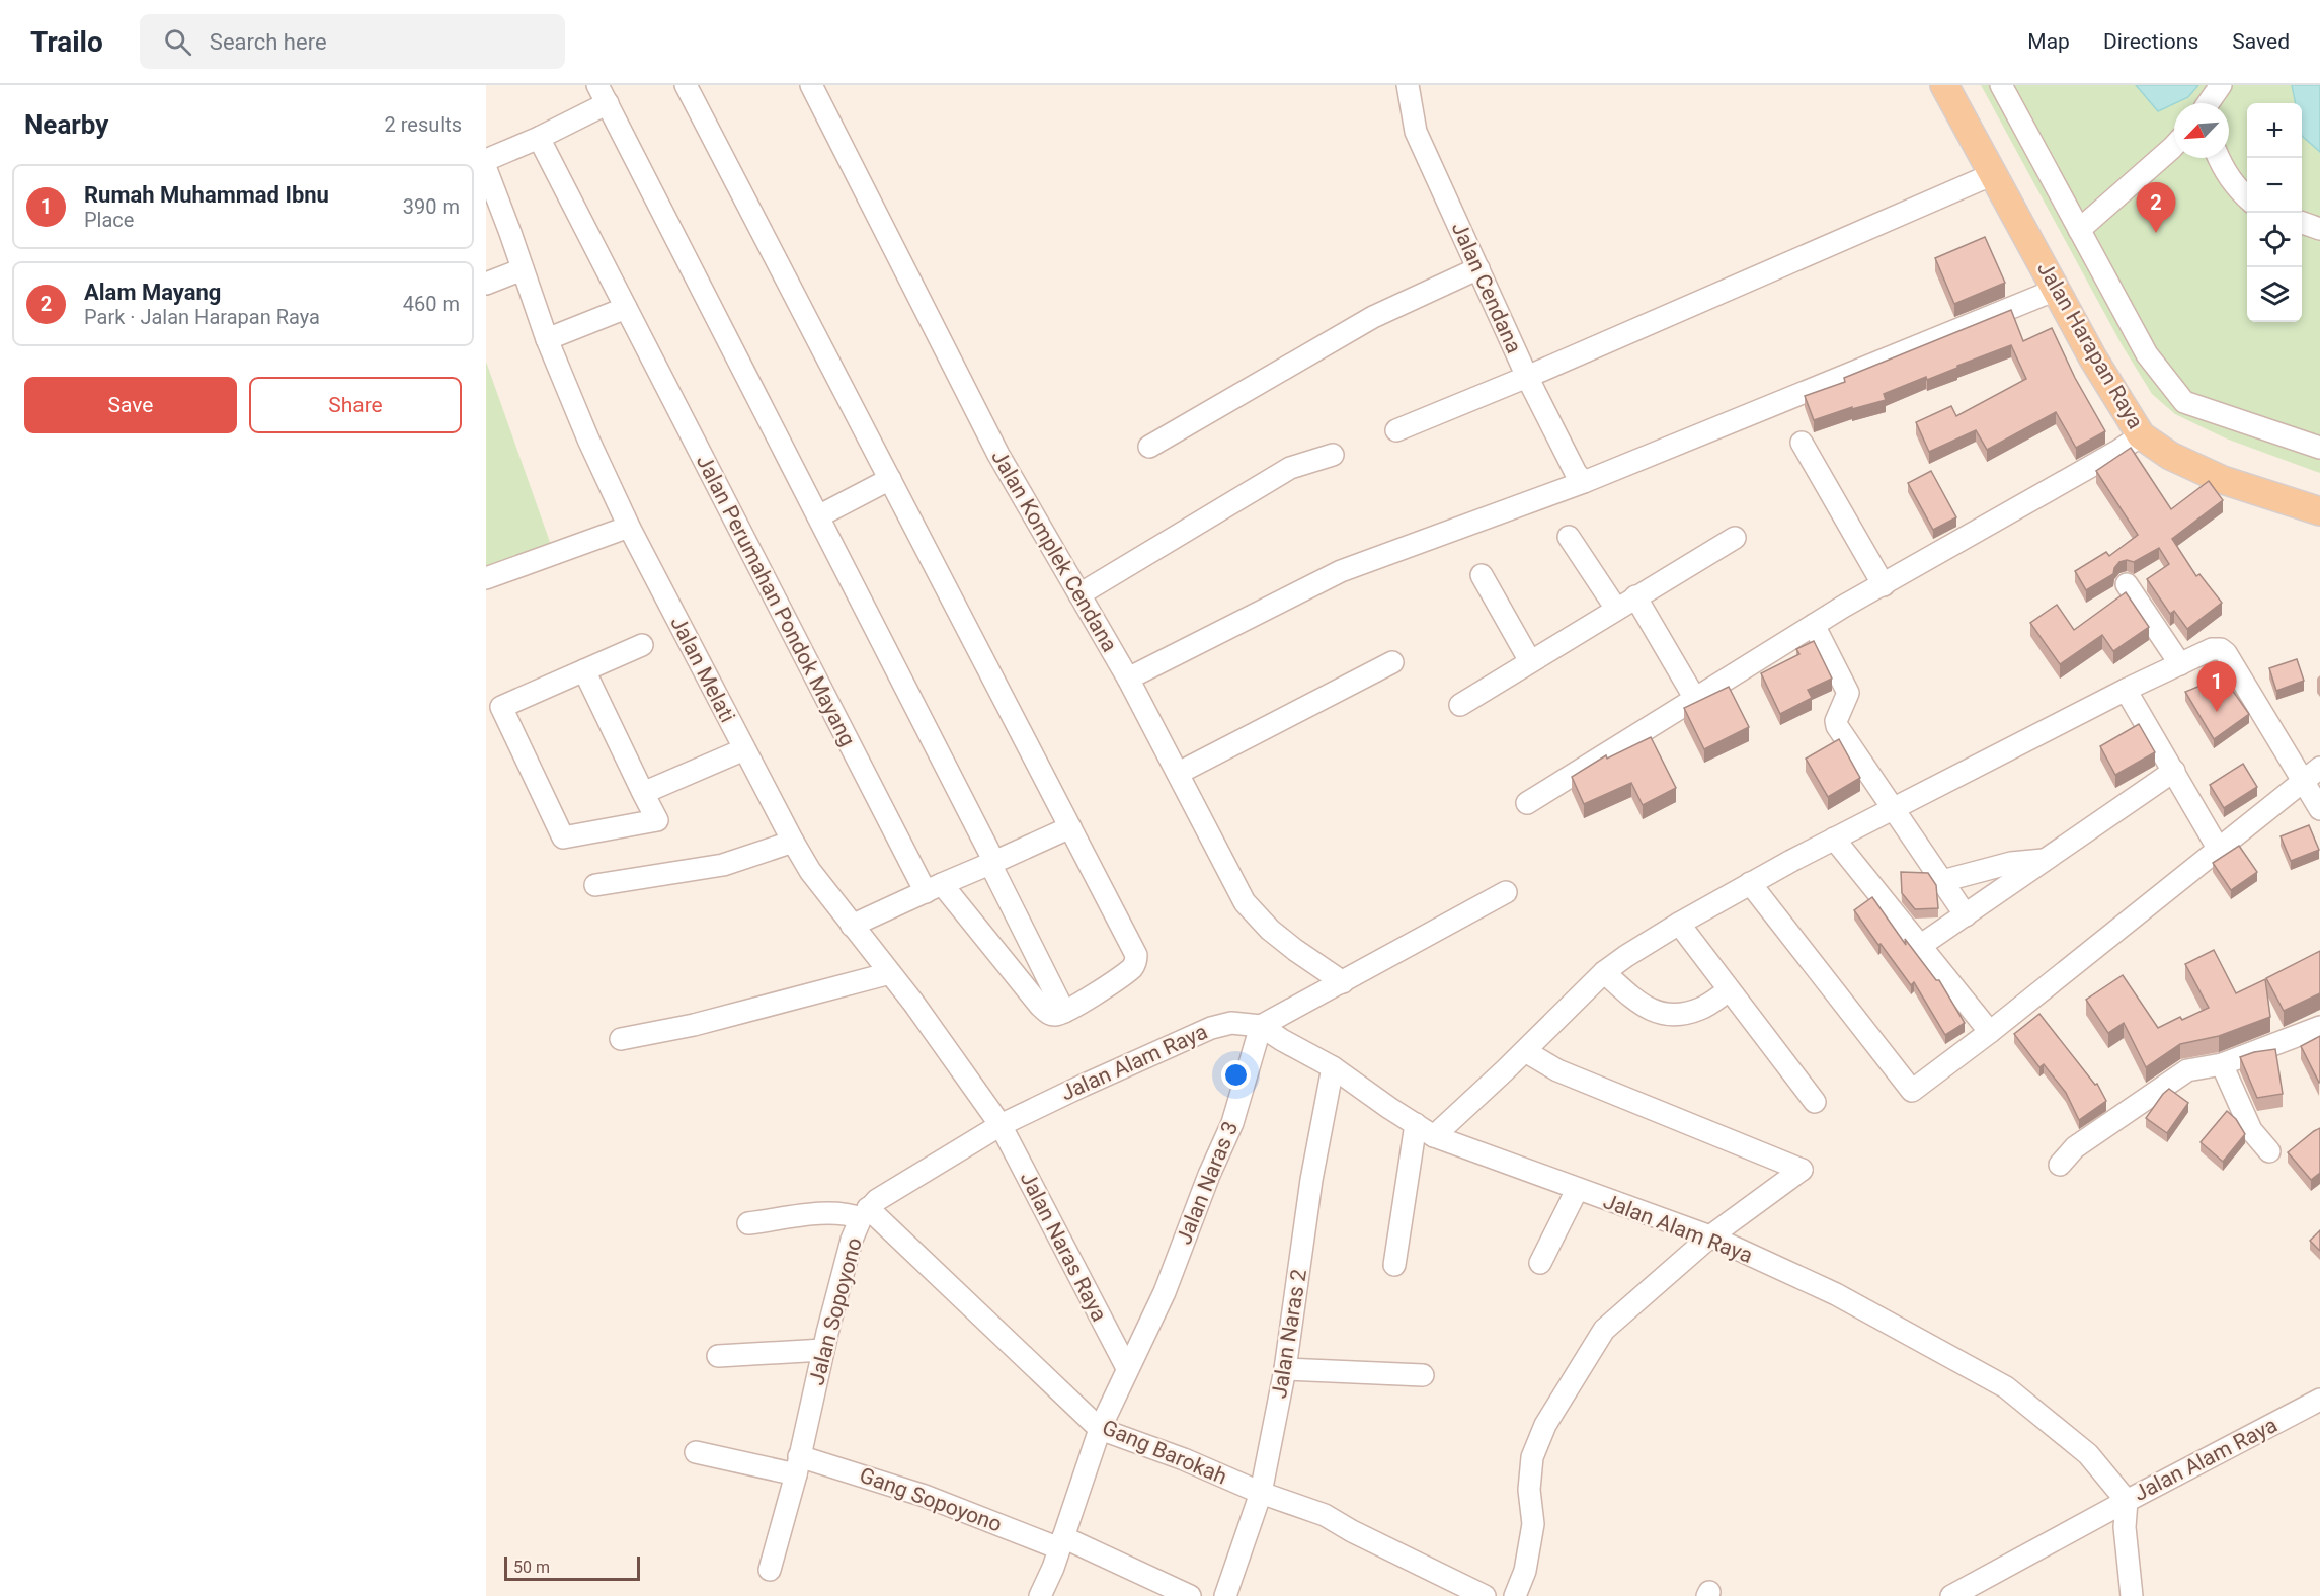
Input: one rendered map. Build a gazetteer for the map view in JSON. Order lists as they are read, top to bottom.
{
  "streets": {
    "main road": ["Jalan Harapan Raya"],
    "street": [
      "Jalan Cendana",
      "Jalan Komplek Cendana",
      "Jalan Perumahan Pondok Mayang",
      "Jalan Melati",
      "Jalan Alam Raya",
      "Jalan Naras 3",
      "Jalan Naras Raya",
      "Jalan Sopoyono",
      "Jalan Naras 2",
      "Gang Barokah",
      "Gang Sopoyono"
    ]
  },
  "crossings": [
    ["Jalan Melati", "Jalan Alam Raya"],
    ["Jalan Melati", "Jalan Naras Raya"],
    ["Jalan Melati", "Jalan Sopoyono"],
    ["Jalan Alam Raya", "Jalan Naras 3"],
    ["Jalan Alam Raya", "Jalan Naras Raya"],
    ["Jalan Alam Raya", "Jalan Sopoyono"],
    ["Jalan Alam Raya", "Jalan Naras 2"],
    ["Jalan Naras 3", "Jalan Naras Raya"],
    ["Jalan Naras 3", "Gang Barokah"],
    ["Jalan Naras 3", "Gang Sopoyono"],
    ["Jalan Naras Raya", "Jalan Sopoyono"],
    ["Jalan Sopoyono", "Gang Barokah"],
    ["Jalan Sopoyono", "Gang Sopoyono"],
    ["Jalan Naras 2", "Gang Barokah"]
  ],
  "scale_bar": "50 m",
  "north": "bottom left",
  "page": {
    "header": "Trailo",
    "search": "Search here",
    "nav": ["Map", "Directions", "Saved"],
    "heading": ["Nearby", "2 results"],
    "map_buttons": ["+", "−"],
    "list": [
      {
        "mark": "1",
        "name": "Rumah Muhammad Ibnu",
        "note": "Place",
        "value": "390 m"
      },
      {
        "mark": "2",
        "name": "Alam Mayang",
        "note": "Park · Jalan Harapan Raya",
        "value": "460 m"
      }
    ],
    "pins": ["2", "1"],
    "buttons": ["Save", "Share"],
    "scale": "50 m"
  }
}
